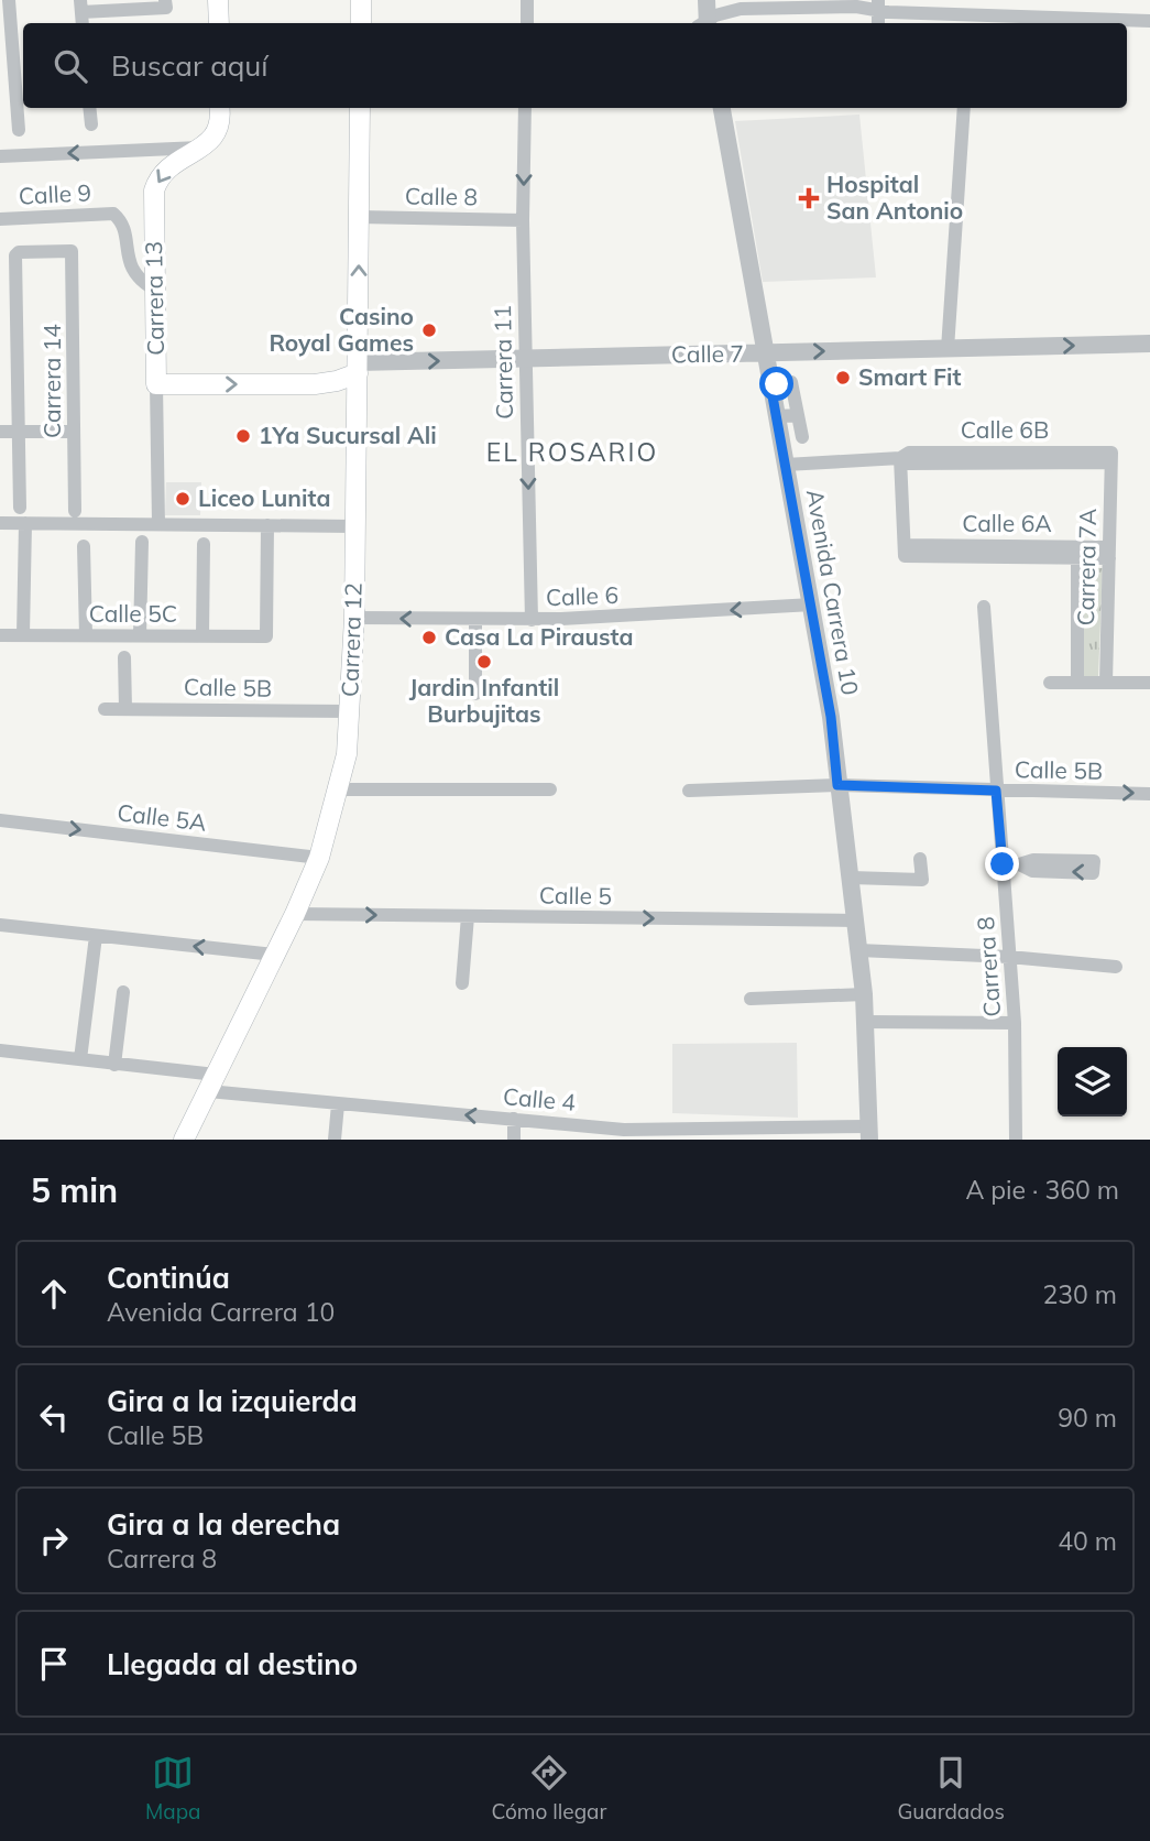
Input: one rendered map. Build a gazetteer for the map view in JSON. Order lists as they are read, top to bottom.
{
  "streets": {
    "main road": ["Carrera 13", "Calle 7", "Carrera 12"],
    "street": [
      "Calle 9",
      "Calle 8",
      "Carrera 11",
      "Carrera 14",
      "Calle 6B",
      "Calle 6A",
      "Carrera 7A",
      "Avenida Carrera 10",
      "Calle 6",
      "Calle 5C",
      "Calle 5B",
      "Calle 5A",
      "Calle 5",
      "Carrera 8",
      "Calle 4"
    ]
  },
  "crossings": [
    ["Calle 9", "Carrera 13"],
    ["Calle 8", "Carrera 11"],
    ["Calle 8", "Carrera 12"],
    ["Carrera 13", "Calle 7"],
    ["Calle 7", "Carrera 11"],
    ["Calle 7", "Avenida Carrera 10"],
    ["Calle 7", "Carrera 12"],
    ["Carrera 11", "Calle 6"],
    ["Calle 6B", "Carrera 7A"],
    ["Calle 6B", "Avenida Carrera 10"],
    ["Calle 6A", "Carrera 7A"],
    ["Avenida Carrera 10", "Calle 6"],
    ["Avenida Carrera 10", "Calle 5B"],
    ["Avenida Carrera 10", "Calle 5"],
    ["Avenida Carrera 10", "Calle 4"],
    ["Calle 6", "Carrera 12"],
    ["Carrera 12", "Calle 5B"],
    ["Carrera 12", "Calle 5A"],
    ["Carrera 12", "Calle 5"],
    ["Carrera 12", "Calle 4"],
    ["Calle 5B", "Carrera 8"]
  ],
  "one_way": [
    "Calle 9",
    "Carrera 13",
    "Calle 7",
    "Carrera 11",
    "Calle 6",
    "Calle 5"
  ],
  "districts": ["EL ROSARIO"],
  "places": {
    "health": ["Hospital San Antonio"],
    "other": [
      "Casino Royal Games",
      "Smart Fit",
      "1Ya Sucursal Ali",
      "Liceo Lunita",
      "Casa La Pirausta",
      "Jardin Infantil Burbujitas"
    ]
  },
  "page": {
    "search": "Buscar aquí",
    "heading": ["5 min", "A pie · 360 m"],
    "list": [
      ["Continúa", "Avenida Carrera 10", "230 m"],
      ["Gira a la izquierda", "Calle 5B", "90 m"],
      ["Gira a la derecha", "Carrera 8", "40 m"],
      "Llegada al destino"
    ],
    "nav": ["Mapa", "Cómo llegar", "Guardados"]
  }
}
